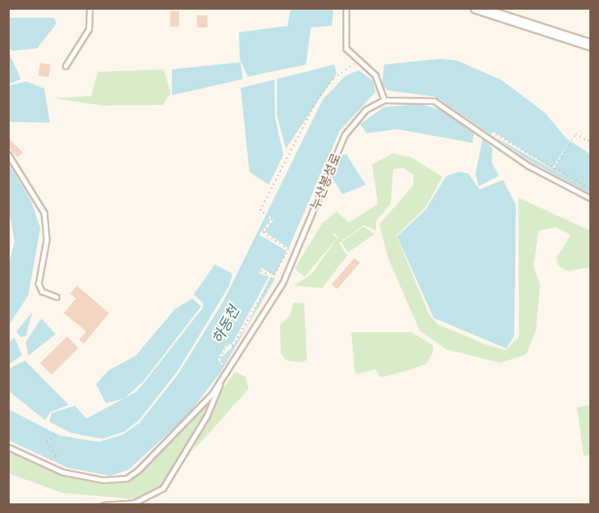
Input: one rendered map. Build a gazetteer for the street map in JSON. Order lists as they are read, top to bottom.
{
  "streets": {
    "lane": ["누산봉성로"]
  },
  "water": ["하동천"]
}
